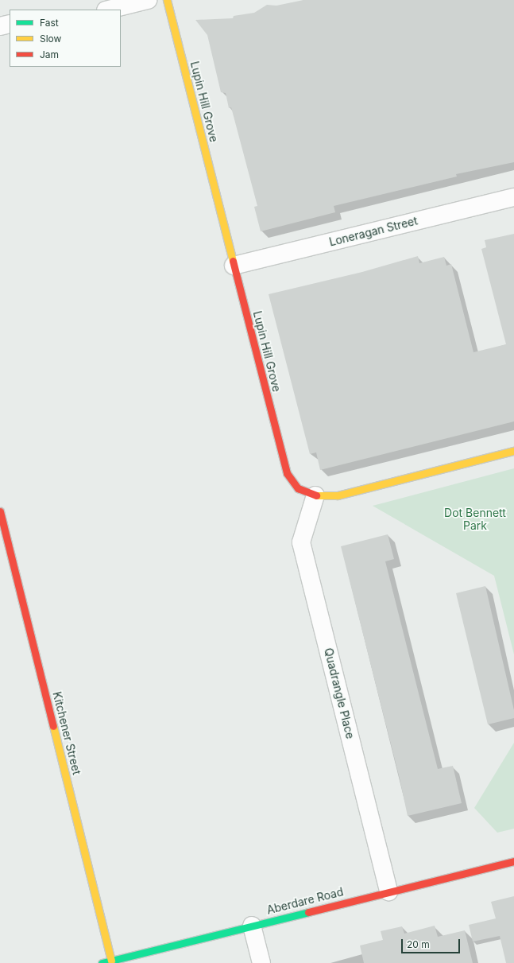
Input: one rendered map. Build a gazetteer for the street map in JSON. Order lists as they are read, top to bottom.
{
  "streets": {
    "street": [
      "Lupin Hill Grove",
      "Loneragan Street",
      "Quadrangle Place",
      "Kitchener Street",
      "Aberdare Road"
    ]
  },
  "crossings": [
    ["Lupin Hill Grove", "Loneragan Street"],
    ["Lupin Hill Grove", "Quadrangle Place"],
    ["Quadrangle Place", "Aberdare Road"],
    ["Kitchener Street", "Aberdare Road"]
  ],
  "parks": ["Dot Bennett Park"],
  "legend": ["Fast", "Slow", "Jam"],
  "scale_bar": "20 m"
}
